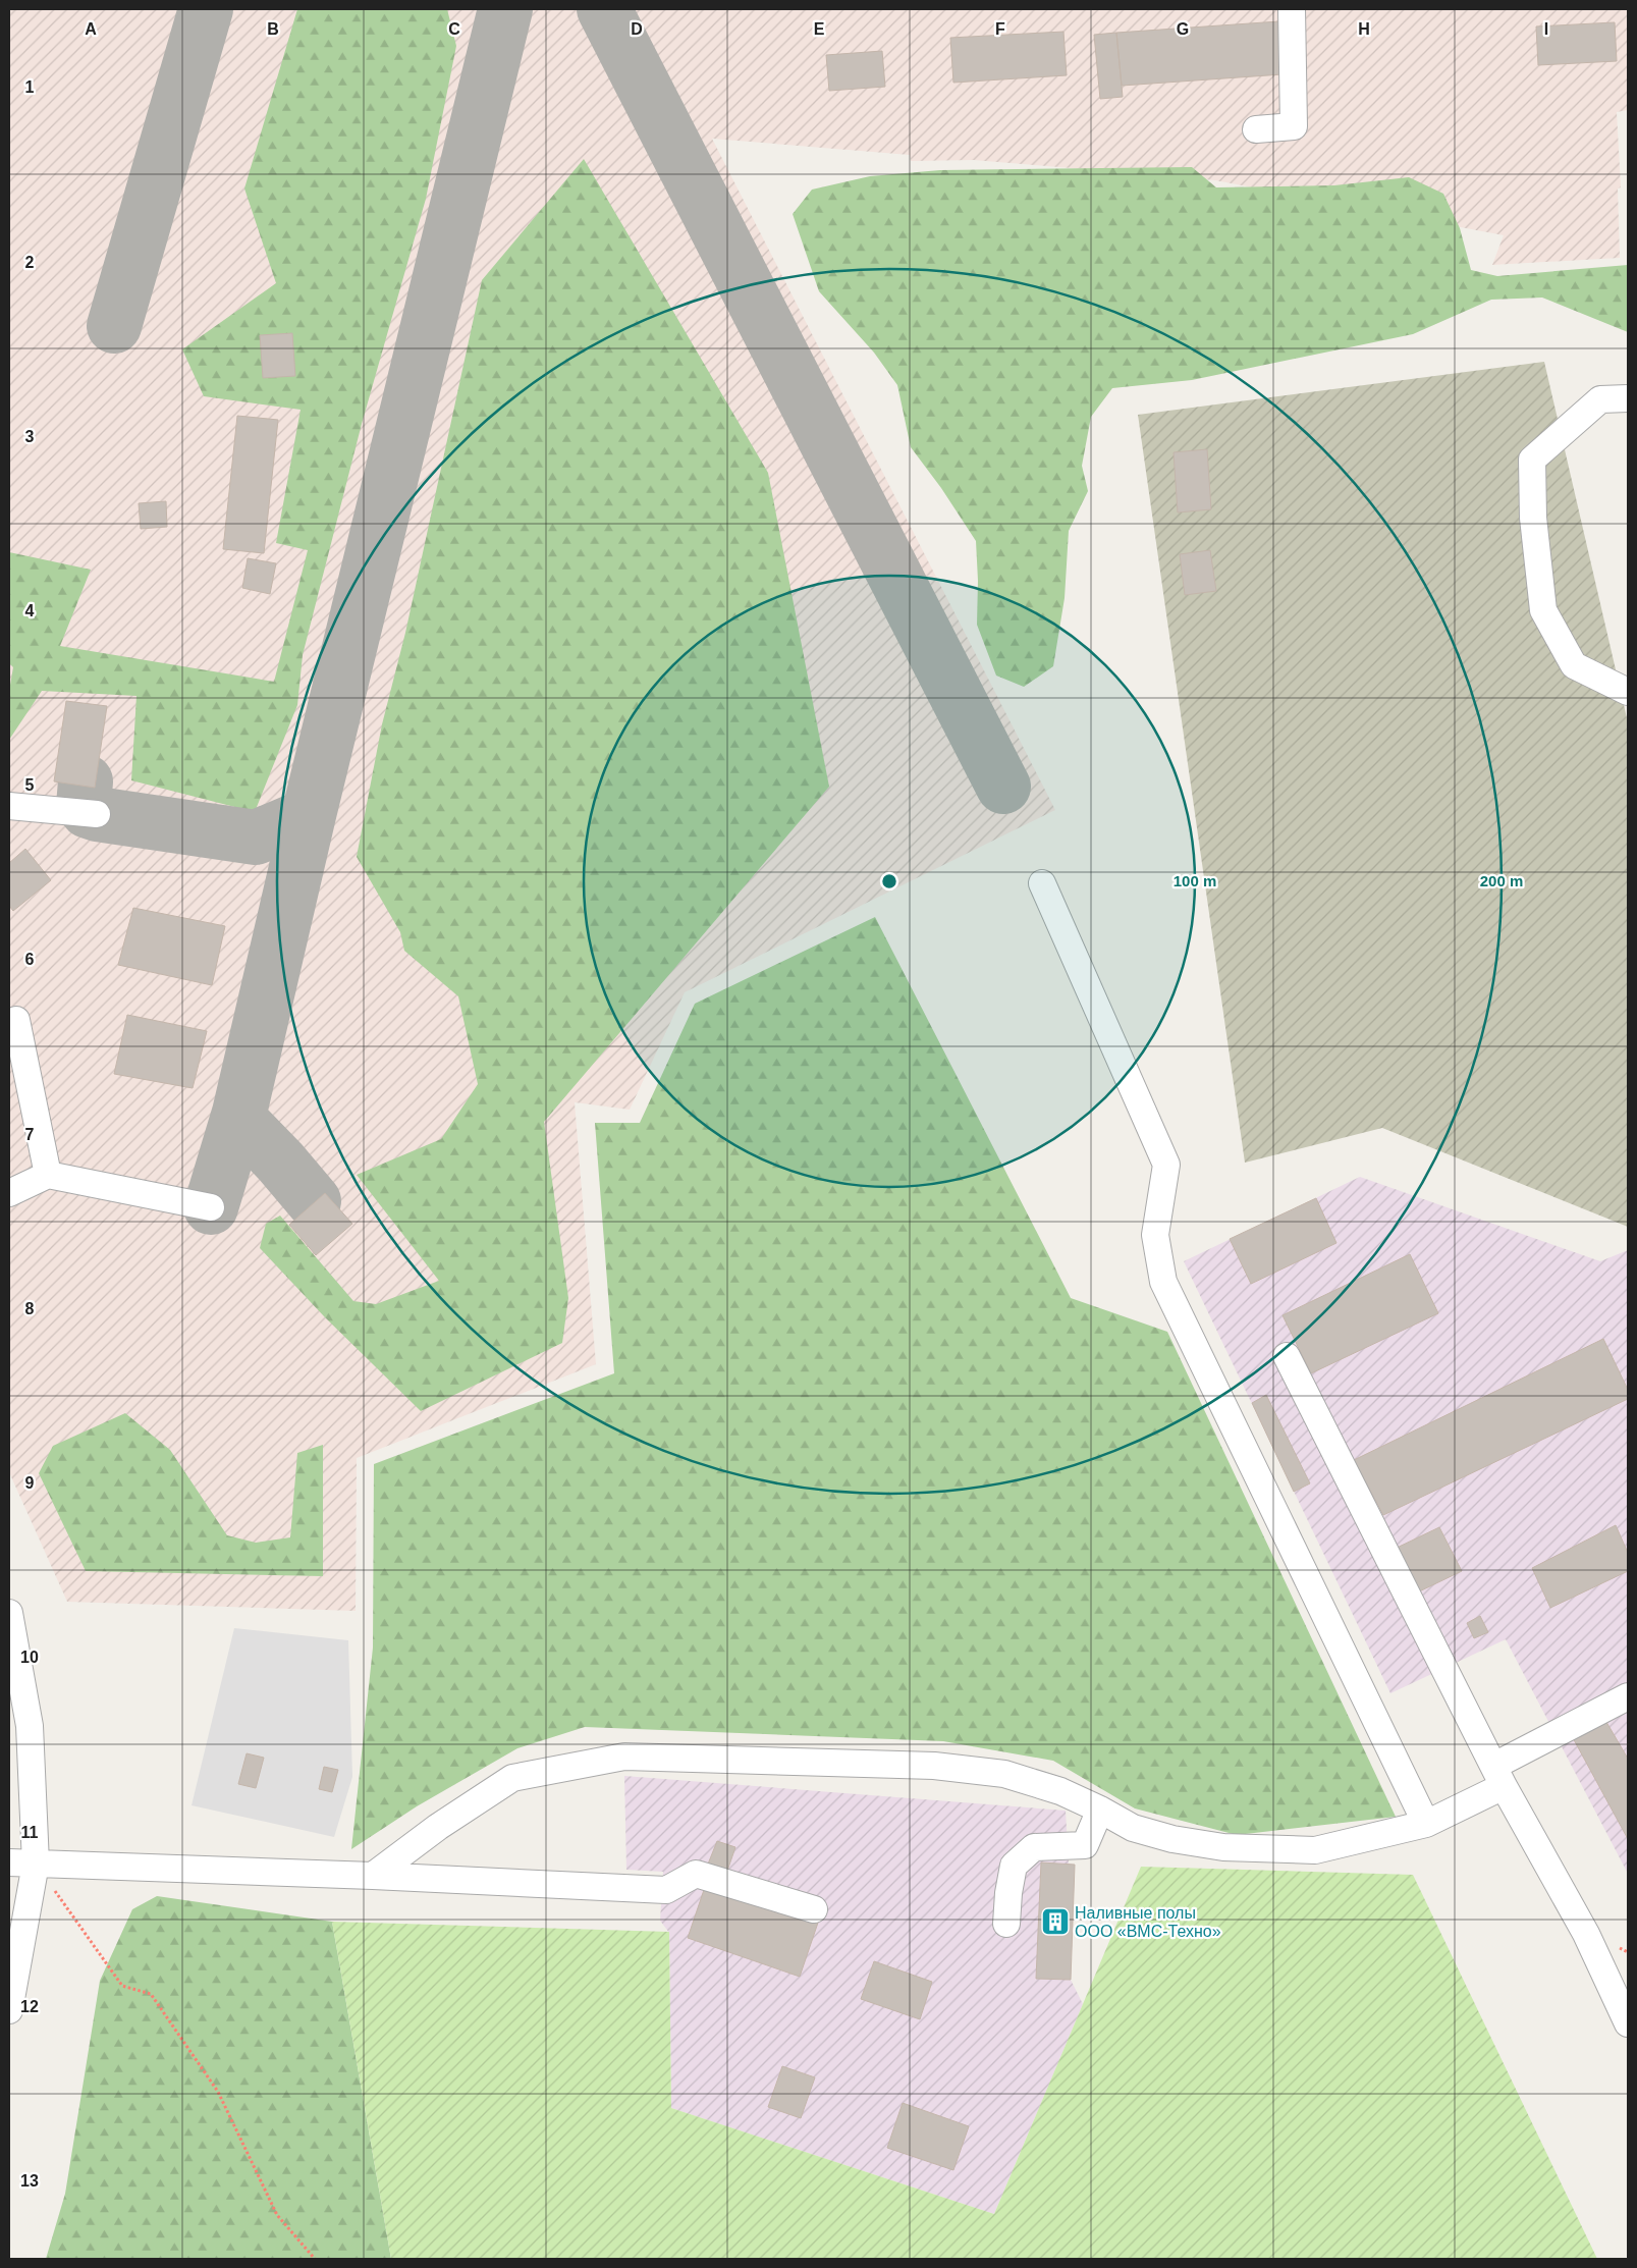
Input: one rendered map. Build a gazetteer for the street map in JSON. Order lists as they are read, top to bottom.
{
  "places": {
    "building": ["Наливные полы ООО «ВМС-Техно»"]
  },
  "grid": {
    "columns": [
      "A",
      "B",
      "C",
      "D",
      "E",
      "F",
      "G",
      "H",
      "I"
    ],
    "rows": [
      "1",
      "2",
      "3",
      "4",
      "5",
      "6",
      "7",
      "8",
      "9",
      "10",
      "11",
      "12",
      "13"
    ]
  },
  "rings": ["100 m", "200 m"]
}
